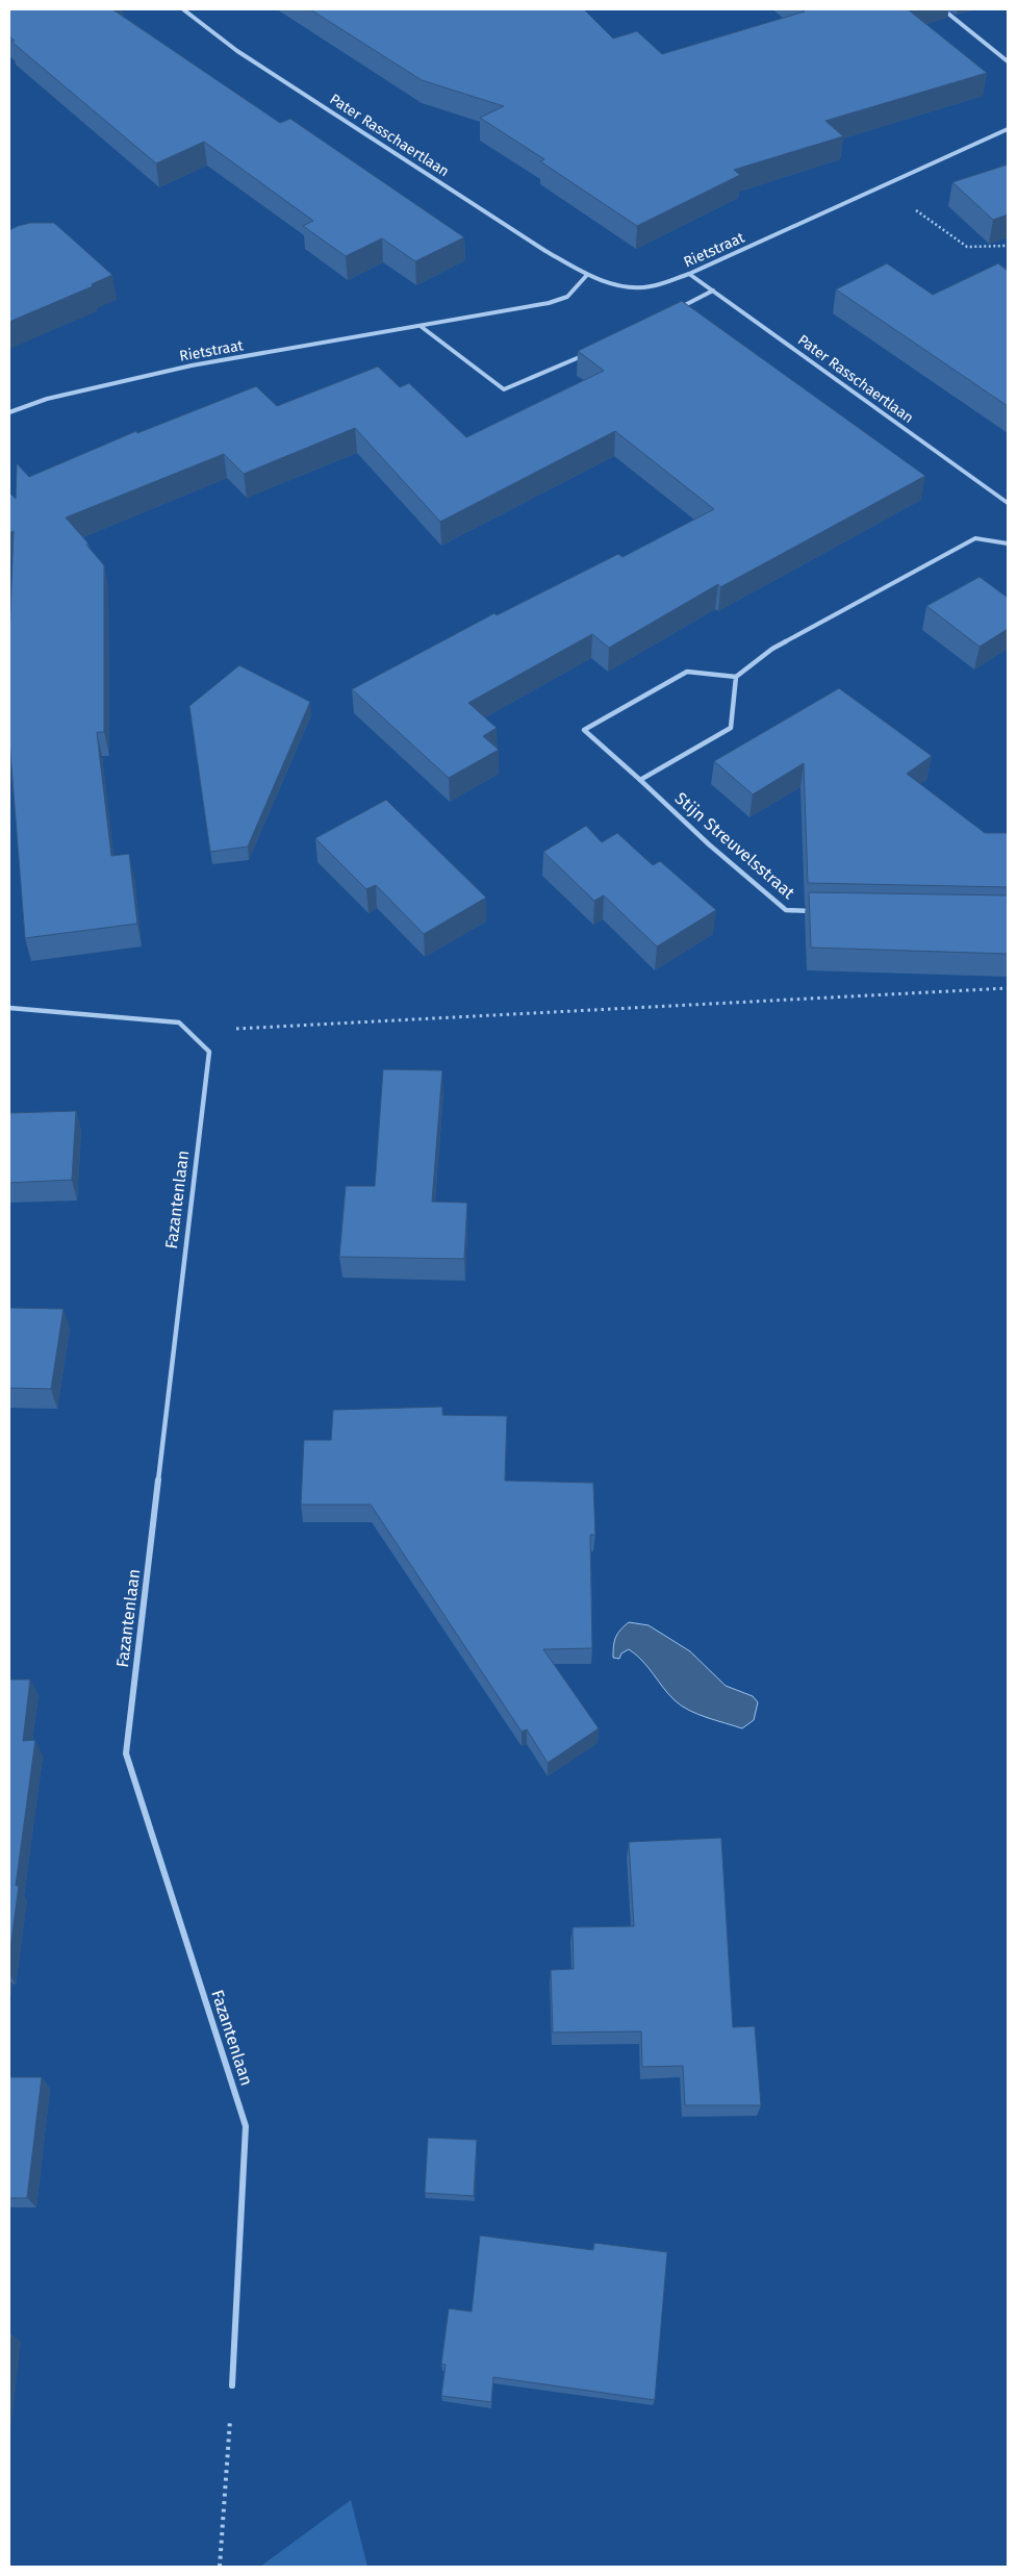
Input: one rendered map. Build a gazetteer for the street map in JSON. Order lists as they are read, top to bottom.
{
  "streets": {
    "street": [
      "Pater Rasschaertlaan",
      "Rietstraat",
      "Stijn Streuvelsstraat",
      "Fazantenlaan"
    ]
  },
  "crossings": [
    ["Pater Rasschaertlaan", "Rietstraat"]
  ]
}
